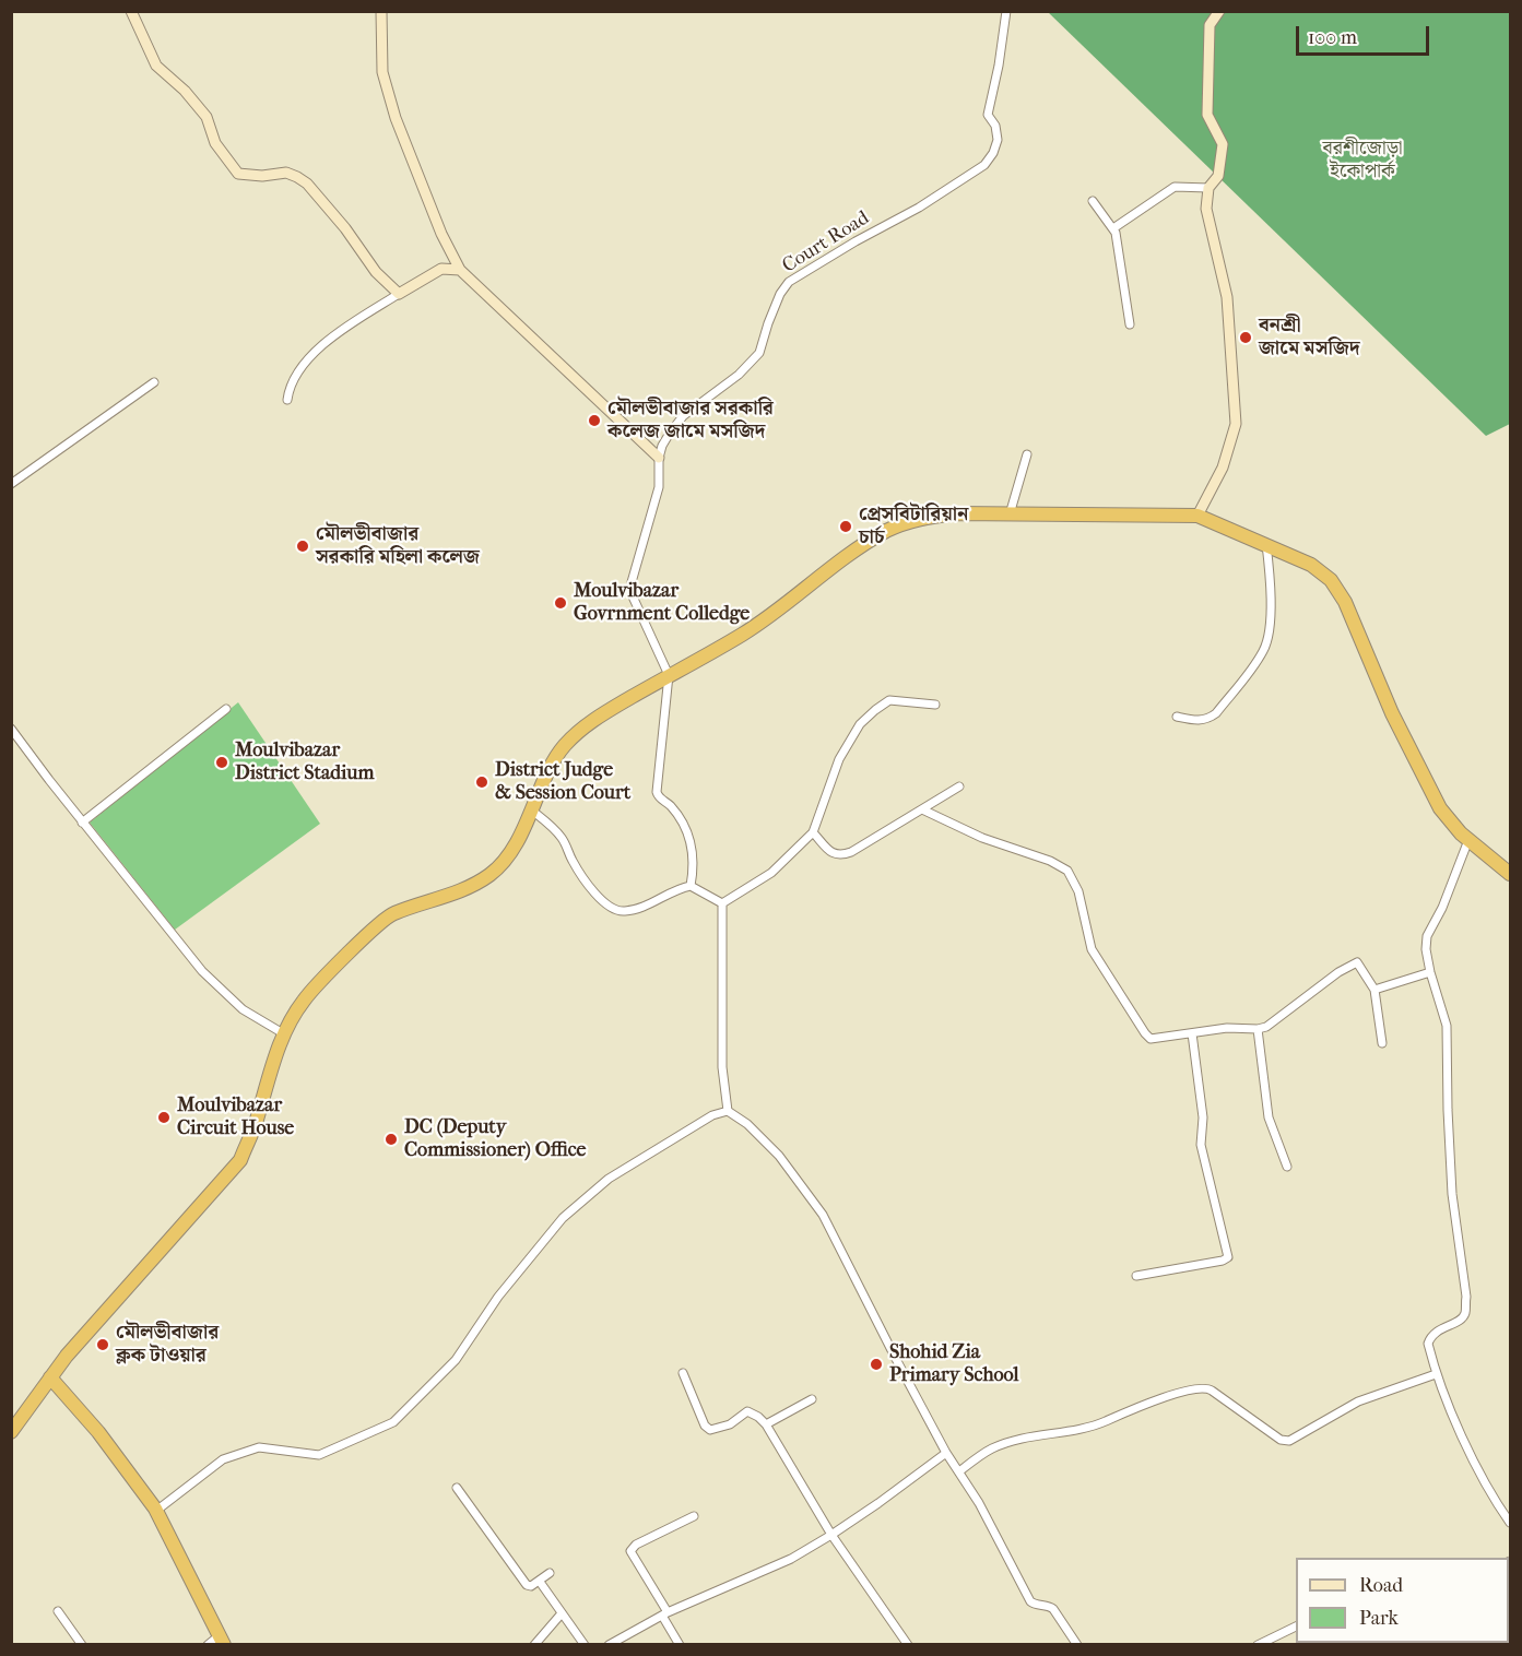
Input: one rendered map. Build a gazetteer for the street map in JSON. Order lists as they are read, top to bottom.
{
  "streets": {
    "street": ["Court Road"]
  },
  "parks": ["বরশীজোড়া ইকোপার্ক"],
  "places": [
    "বনশ্রী জামে মসজিদ",
    "মৌলভীবাজার সরকারি কলেজ জামে মসজিদ",
    "প্রেসবিটারিয়ান চার্চ",
    "মৌলভীবাজার সরকারি মহিলা কলেজ",
    "Moulvibazar Govrnment Colledge",
    "Moulvibazar District Stadium",
    "District Judge & Session Court",
    "Moulvibazar Circuit House",
    "DC (Deputy Commissioner) Office",
    "মৌলভীবাজার ক্লক টাওয়ার",
    "Shohid Zia Primary School"
  ],
  "legend": ["Road", "Park"],
  "scale_bar": "100 m"
}
